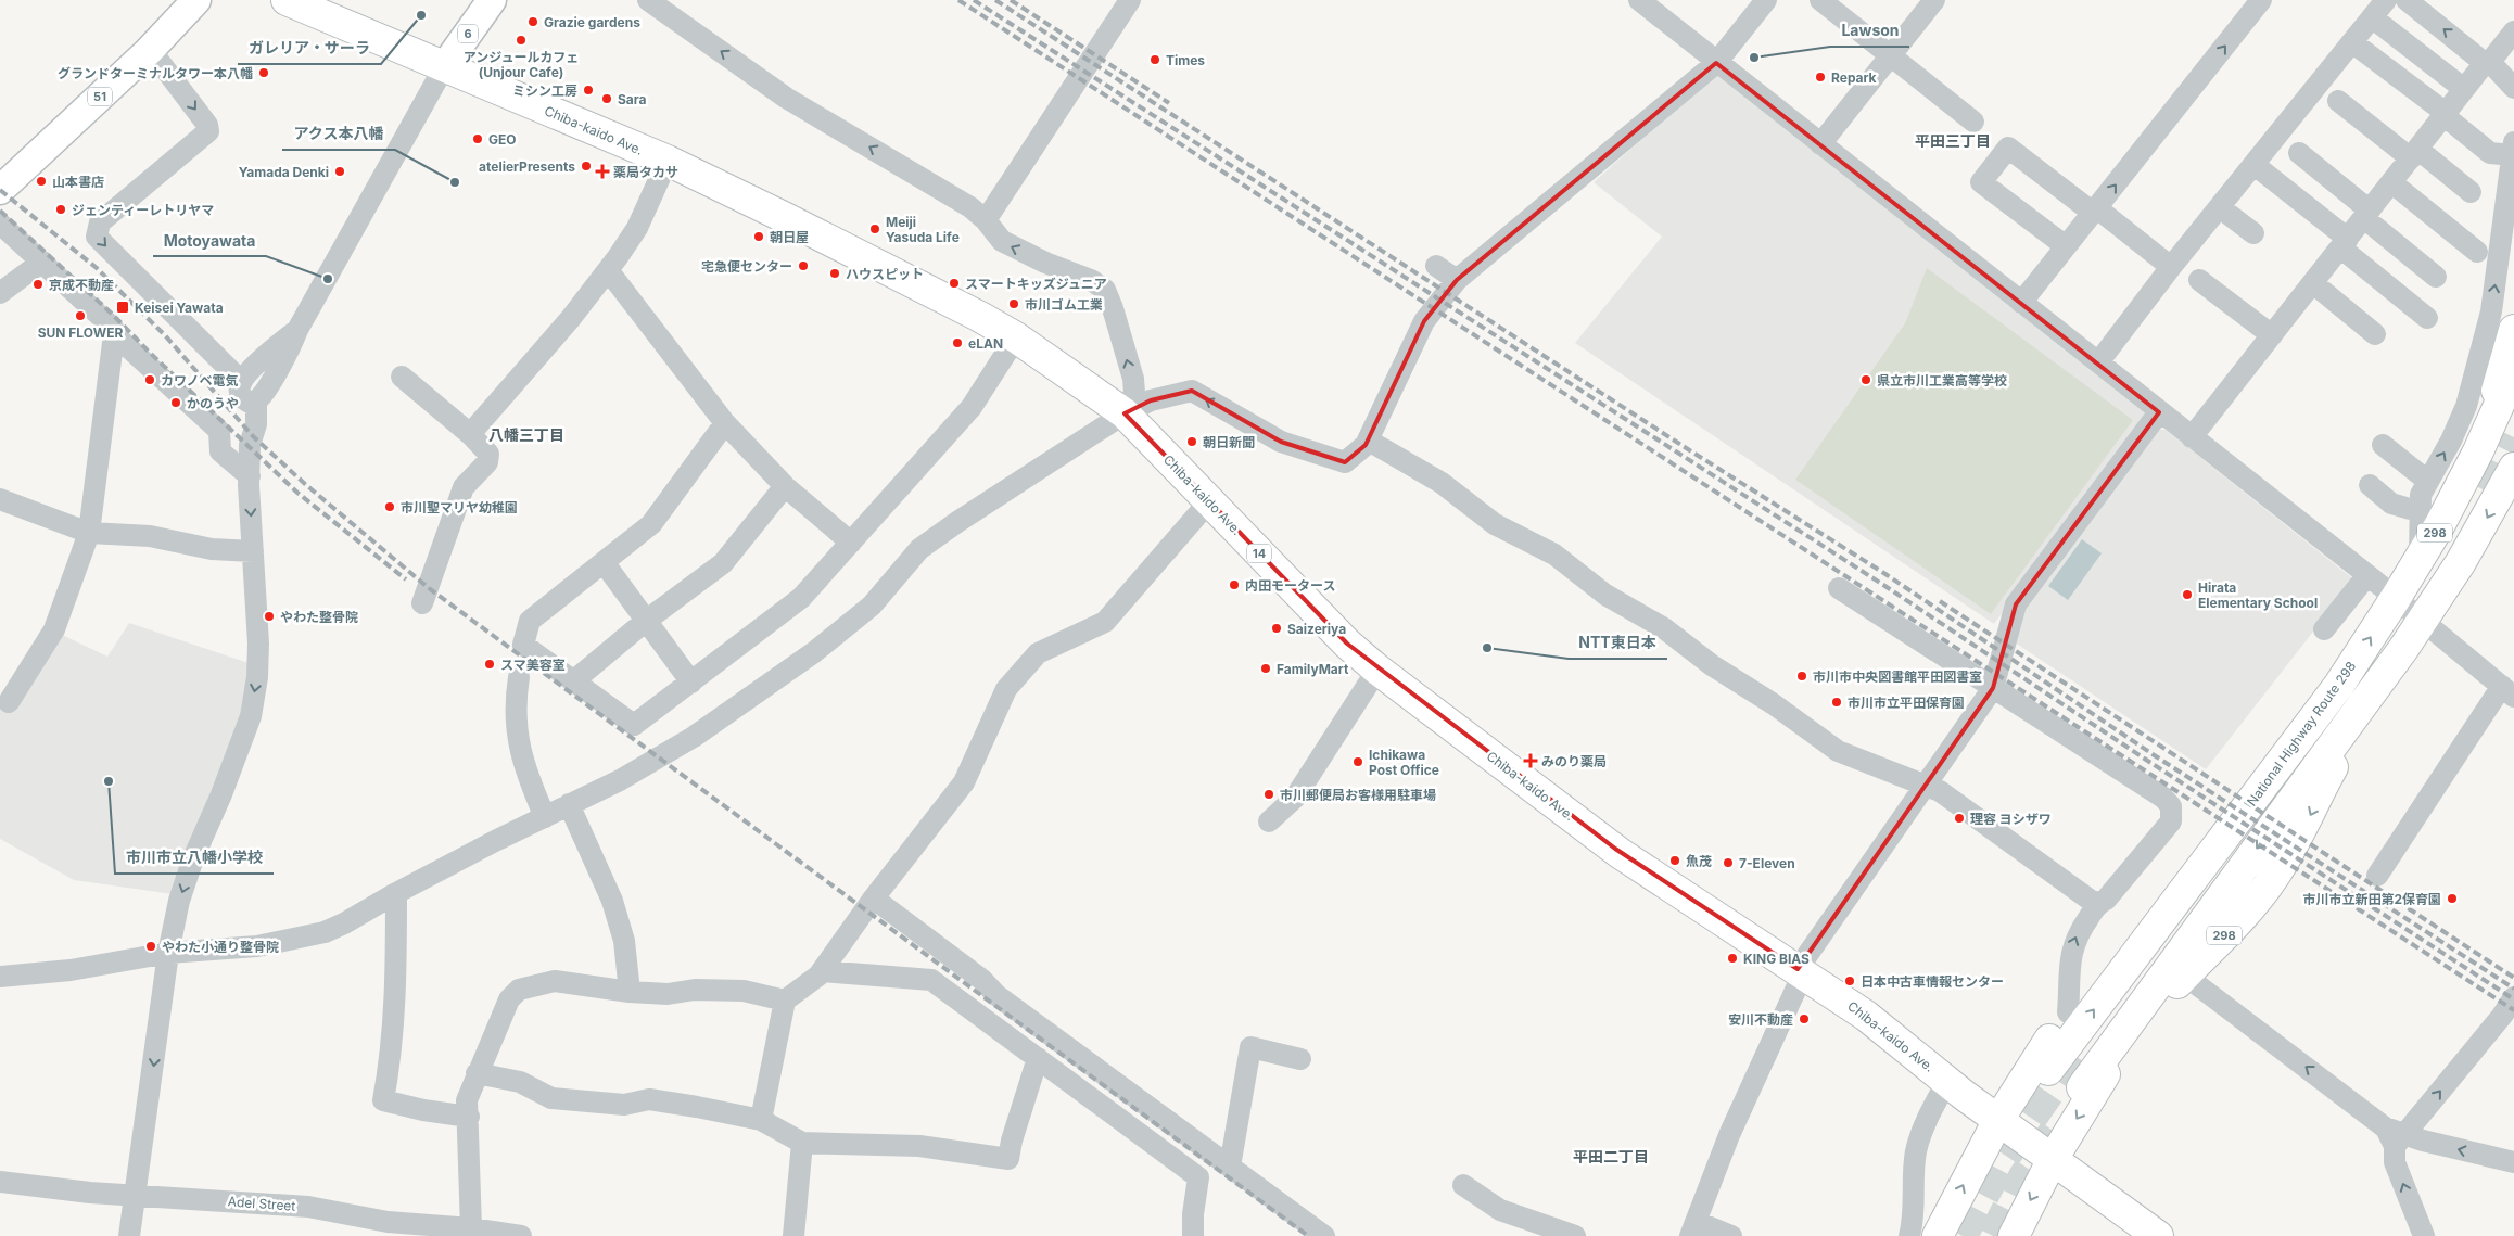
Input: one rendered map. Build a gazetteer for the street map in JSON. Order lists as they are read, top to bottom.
{
  "streets": {
    "highway": [
      "Chiba-kaido Ave.",
      "298",
      "14",
      "National Highway Route 298"
    ],
    "main road": ["6", "51"],
    "street": ["Adel Street"]
  },
  "crossings": [
    ["6", "Chiba-kaido Ave."],
    ["Chiba-kaido Ave.", "298"],
    ["298", "National Highway Route 298"]
  ],
  "districts": ["平田三丁目", "八幡三丁目", "平田二丁目"],
  "places": {
    "other": [
      "ガレリア・サーラ",
      "Grazie gardens",
      "アンジュールカフェ (Unjour Cafe)",
      "Lawson",
      "Times",
      "グランドターミナルタワー本八幡",
      "Repark",
      "ミシン工房",
      "Sara",
      "GEO",
      "atelierPresents",
      "Yamada Denki",
      "山本書店",
      "アクス本八幡",
      "ジェンティーレトリヤマ",
      "Meiji Yasuda Life",
      "朝日屋",
      "宅急便センター",
      "ハウスピット",
      "Motoyawata",
      "スマートキッズジュニア",
      "京成不動産",
      "市川ゴム工業",
      "SUN FLOWER",
      "eLAN",
      "カワノベ電気",
      "県立市川工業高等学校",
      "かのうや",
      "朝日新聞",
      "市川聖マリヤ幼稚園",
      "内田モータース",
      "Hirata Elementary School",
      "やわた整骨院",
      "Saizeriya",
      "NTT東日本",
      "スマ美容室",
      "FamilyMart",
      "市川市中央図書館平田図書室",
      "市川市立平田保育園",
      "Ichikawa Post Office",
      "市川市立八幡小学校",
      "市川郵便局お客様用駐車場",
      "理容 ヨシザワ",
      "魚茂",
      "7-Eleven",
      "市川市立新田第2保育園",
      "やわた小通り整骨院",
      "KING BIAS",
      "日本中古車情報センター",
      "安川不動産"
    ],
    "health": ["薬局タカサ", "みのり薬局"],
    "transit": ["Keisei Yawata"]
  }
}
